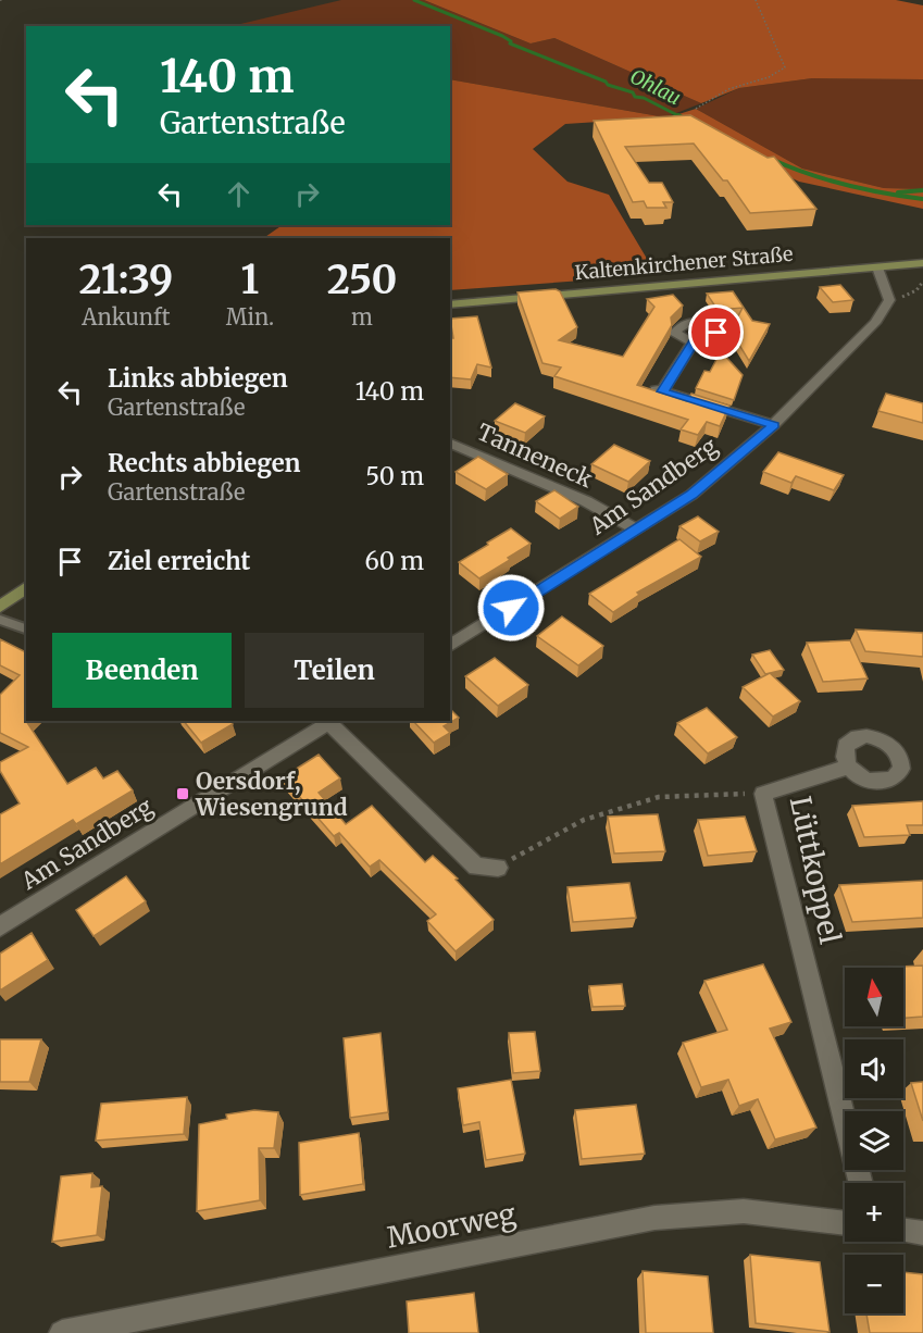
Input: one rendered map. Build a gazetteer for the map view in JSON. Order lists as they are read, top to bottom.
{
  "streets": {
    "main road": ["Kaltenkirchener Straße"],
    "street": [
      "Tanneneck",
      "Am Sandberg",
      "Lüttkoppel",
      "Moorweg"
    ]
  },
  "crossings": [
    ["Kaltenkirchener Straße", "Am Sandberg"],
    ["Tanneneck", "Am Sandberg"]
  ],
  "water": ["Ohlau"],
  "places": {
    "transit": ["Oersdorf, Wiesengrund"]
  },
  "north": "top",
  "page": {
    "turn": ["140 m", "Gartenstraße"],
    "eta": [
      "21:39",
      "Ankunft",
      "1",
      "Min.",
      "250",
      "m"
    ],
    "list": [
      {
        "name": "Links abbiegen",
        "note": "Gartenstraße",
        "value": "140 m"
      },
      {
        "name": "Rechts abbiegen",
        "note": "Gartenstraße",
        "value": "50 m"
      },
      {
        "name": "Ziel erreicht",
        "value": "60 m"
      }
    ],
    "buttons": ["Beenden", "Teilen"],
    "map_buttons": ["+", "−"]
  }
}
